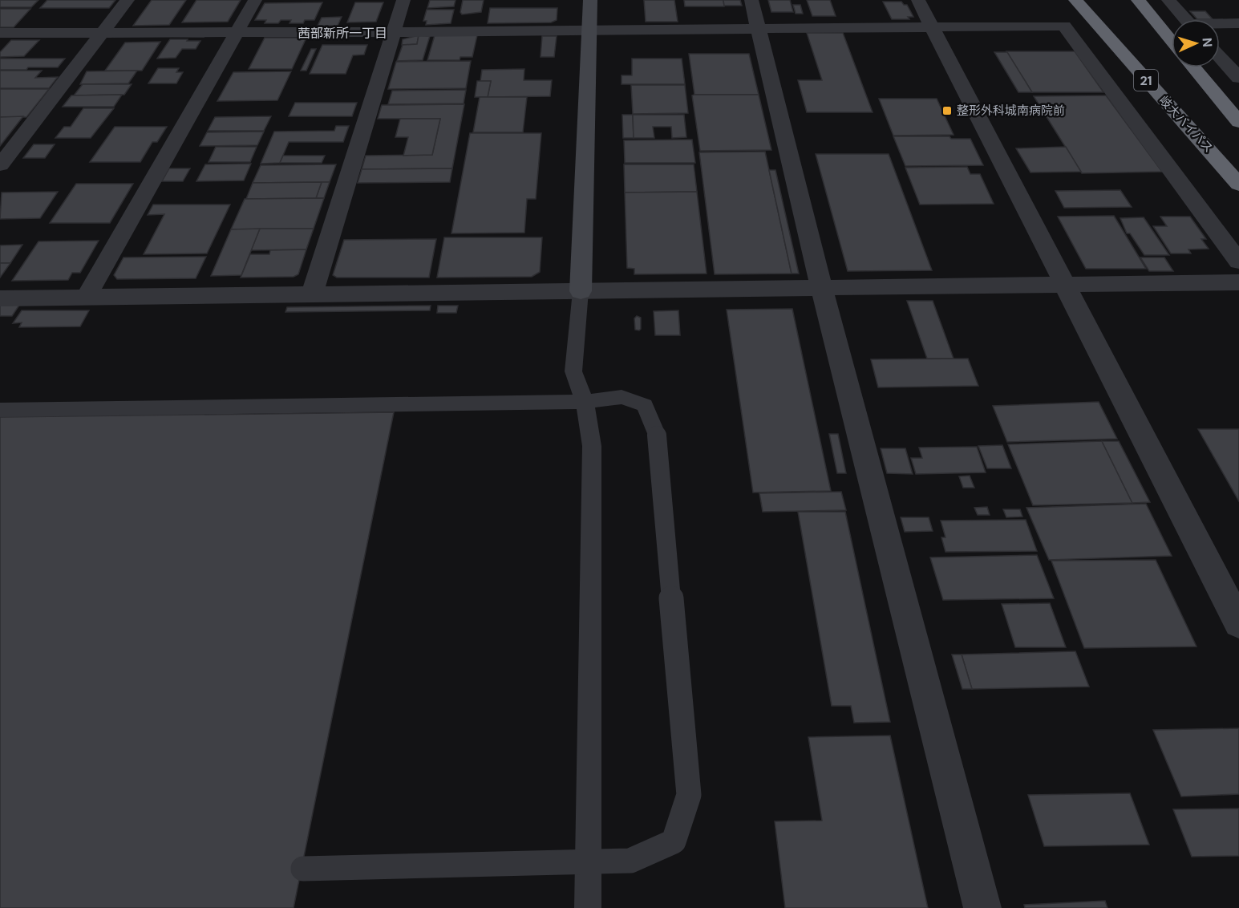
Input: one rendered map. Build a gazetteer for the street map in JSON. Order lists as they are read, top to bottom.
{
  "streets": {
    "highway": ["21", "岐大バイパス"]
  },
  "districts": ["茜部新所一丁目"],
  "places": {
    "transit": ["整形外科城南病院前"]
  },
  "north": "right"
}
